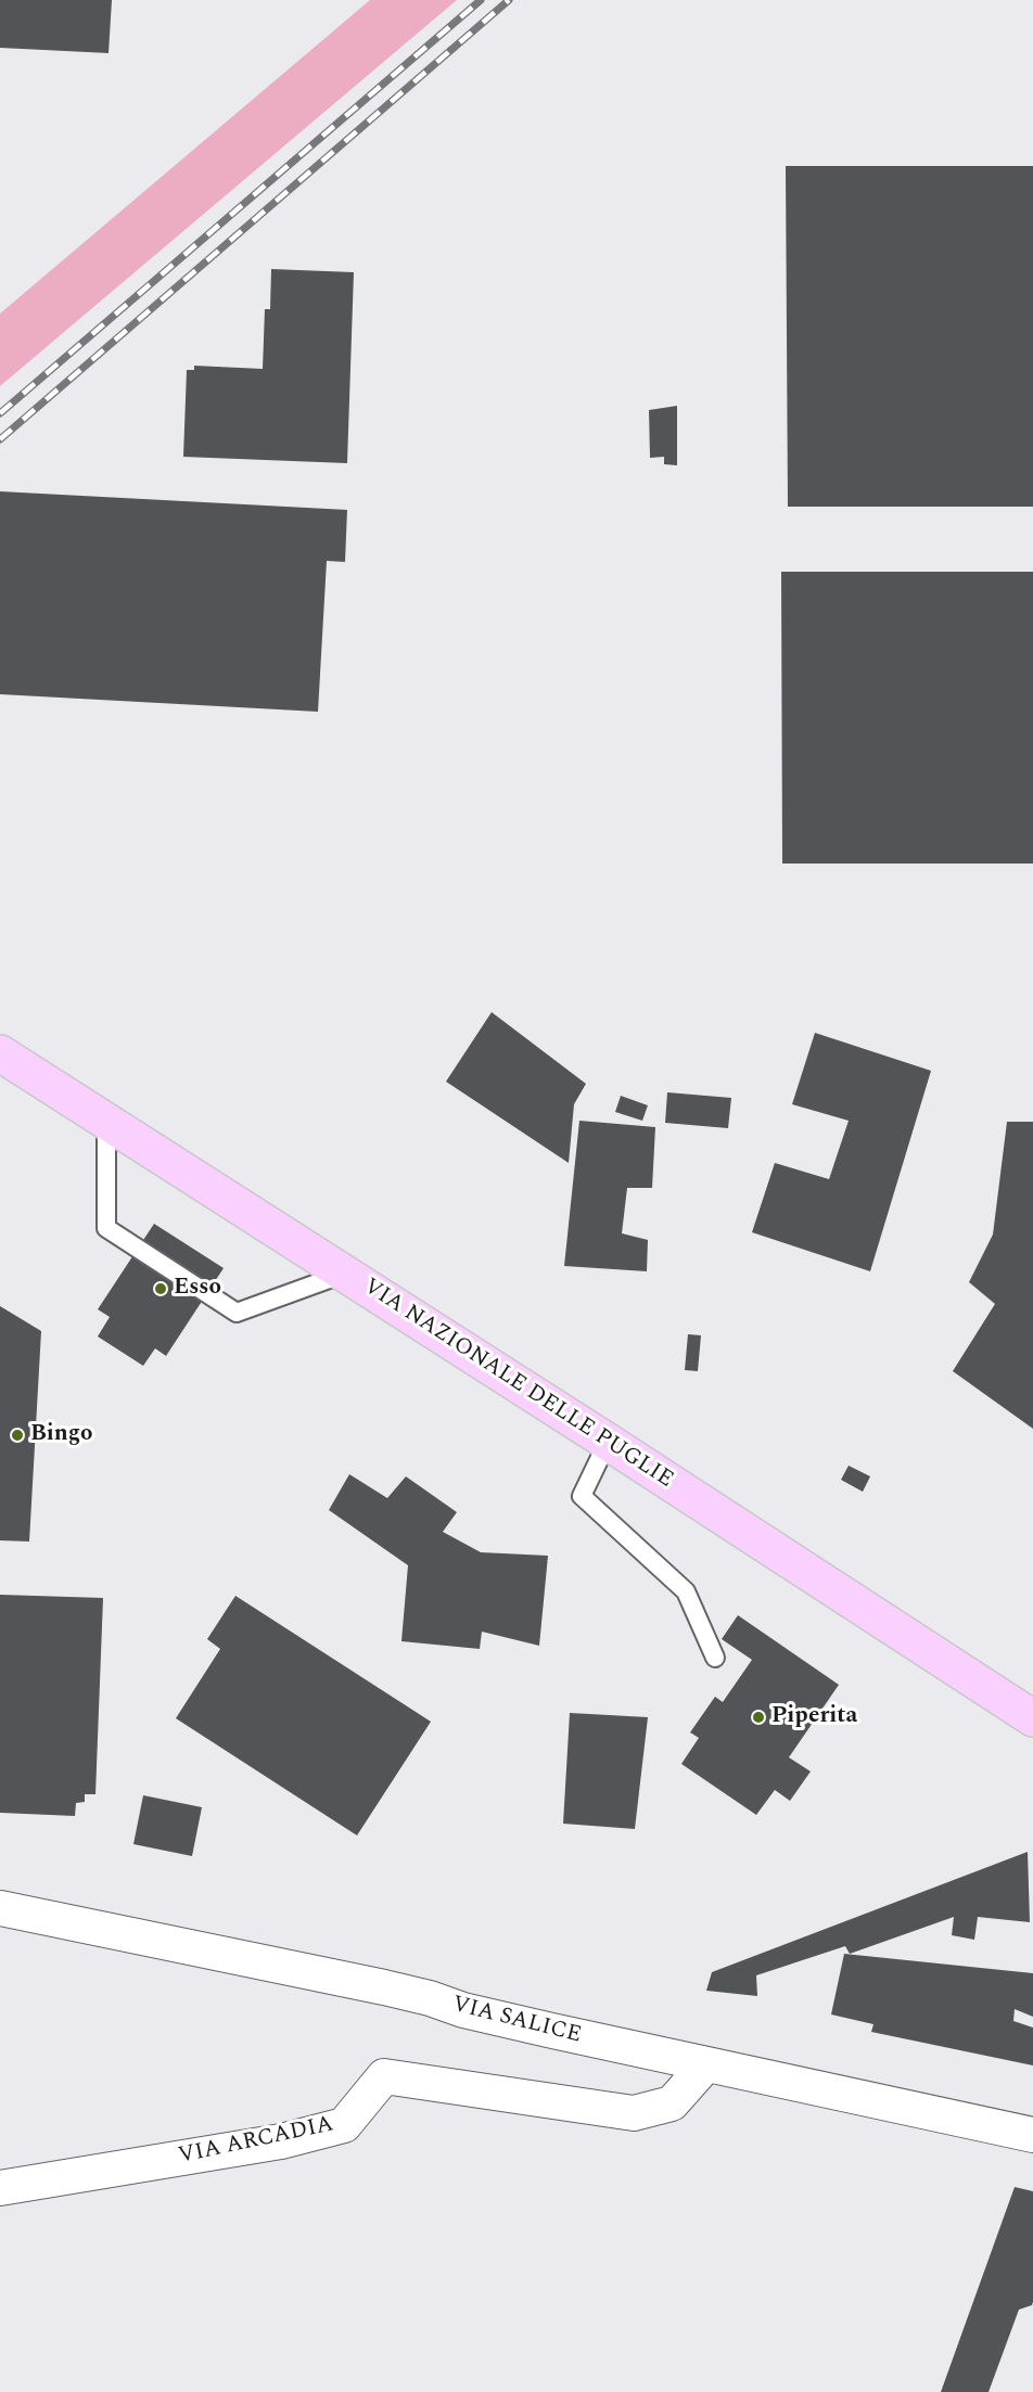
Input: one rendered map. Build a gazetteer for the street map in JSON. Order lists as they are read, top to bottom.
{
  "streets": {
    "main road": ["VIA NAZIONALE DELLE PUGLIE"],
    "street": ["VIA SALICE", "VIA ARCADIA"]
  },
  "crossings": [
    ["VIA SALICE", "VIA ARCADIA"]
  ],
  "places": ["Esso", "Bingo", "Piperita"]
}
